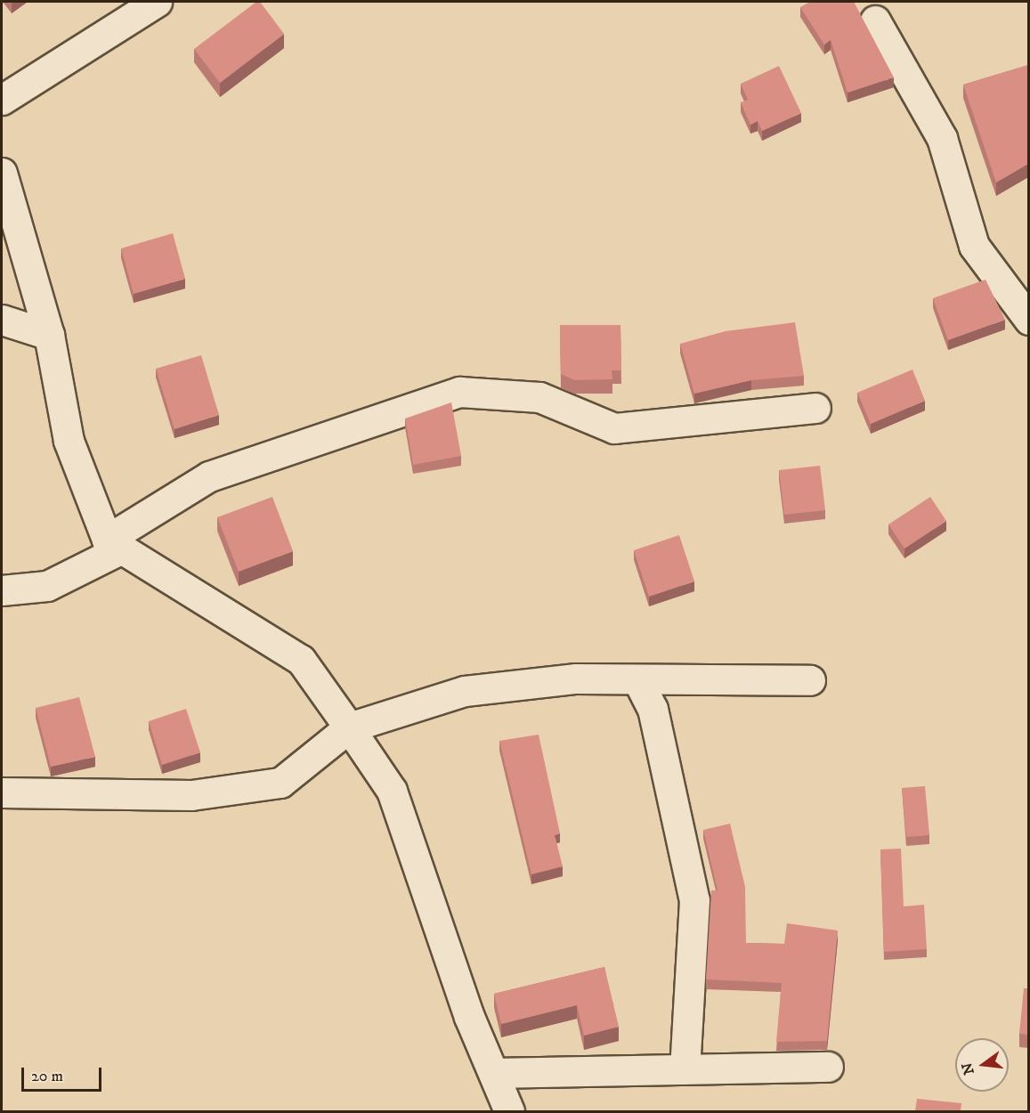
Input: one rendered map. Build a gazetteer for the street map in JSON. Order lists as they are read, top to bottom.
{
  "scale_bar": "20 m",
  "north": "left"
}
